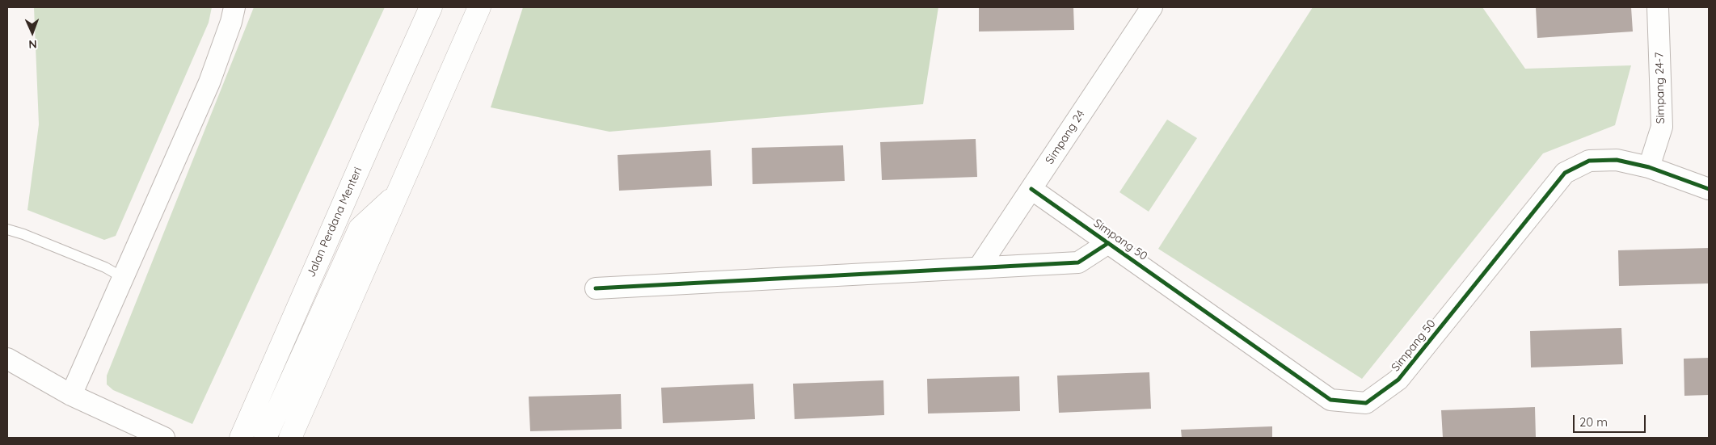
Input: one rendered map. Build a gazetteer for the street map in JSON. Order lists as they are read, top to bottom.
{
  "streets": {
    "main road": ["Jalan Perdana Menteri"],
    "street": ["Simpang 24-7", "Simpang 24", "Simpang 50"]
  },
  "crossings": [
    ["Simpang 24-7", "Simpang 50"],
    ["Simpang 24", "Simpang 50"]
  ],
  "scale_bar": "20 m",
  "north": "bottom"
}
